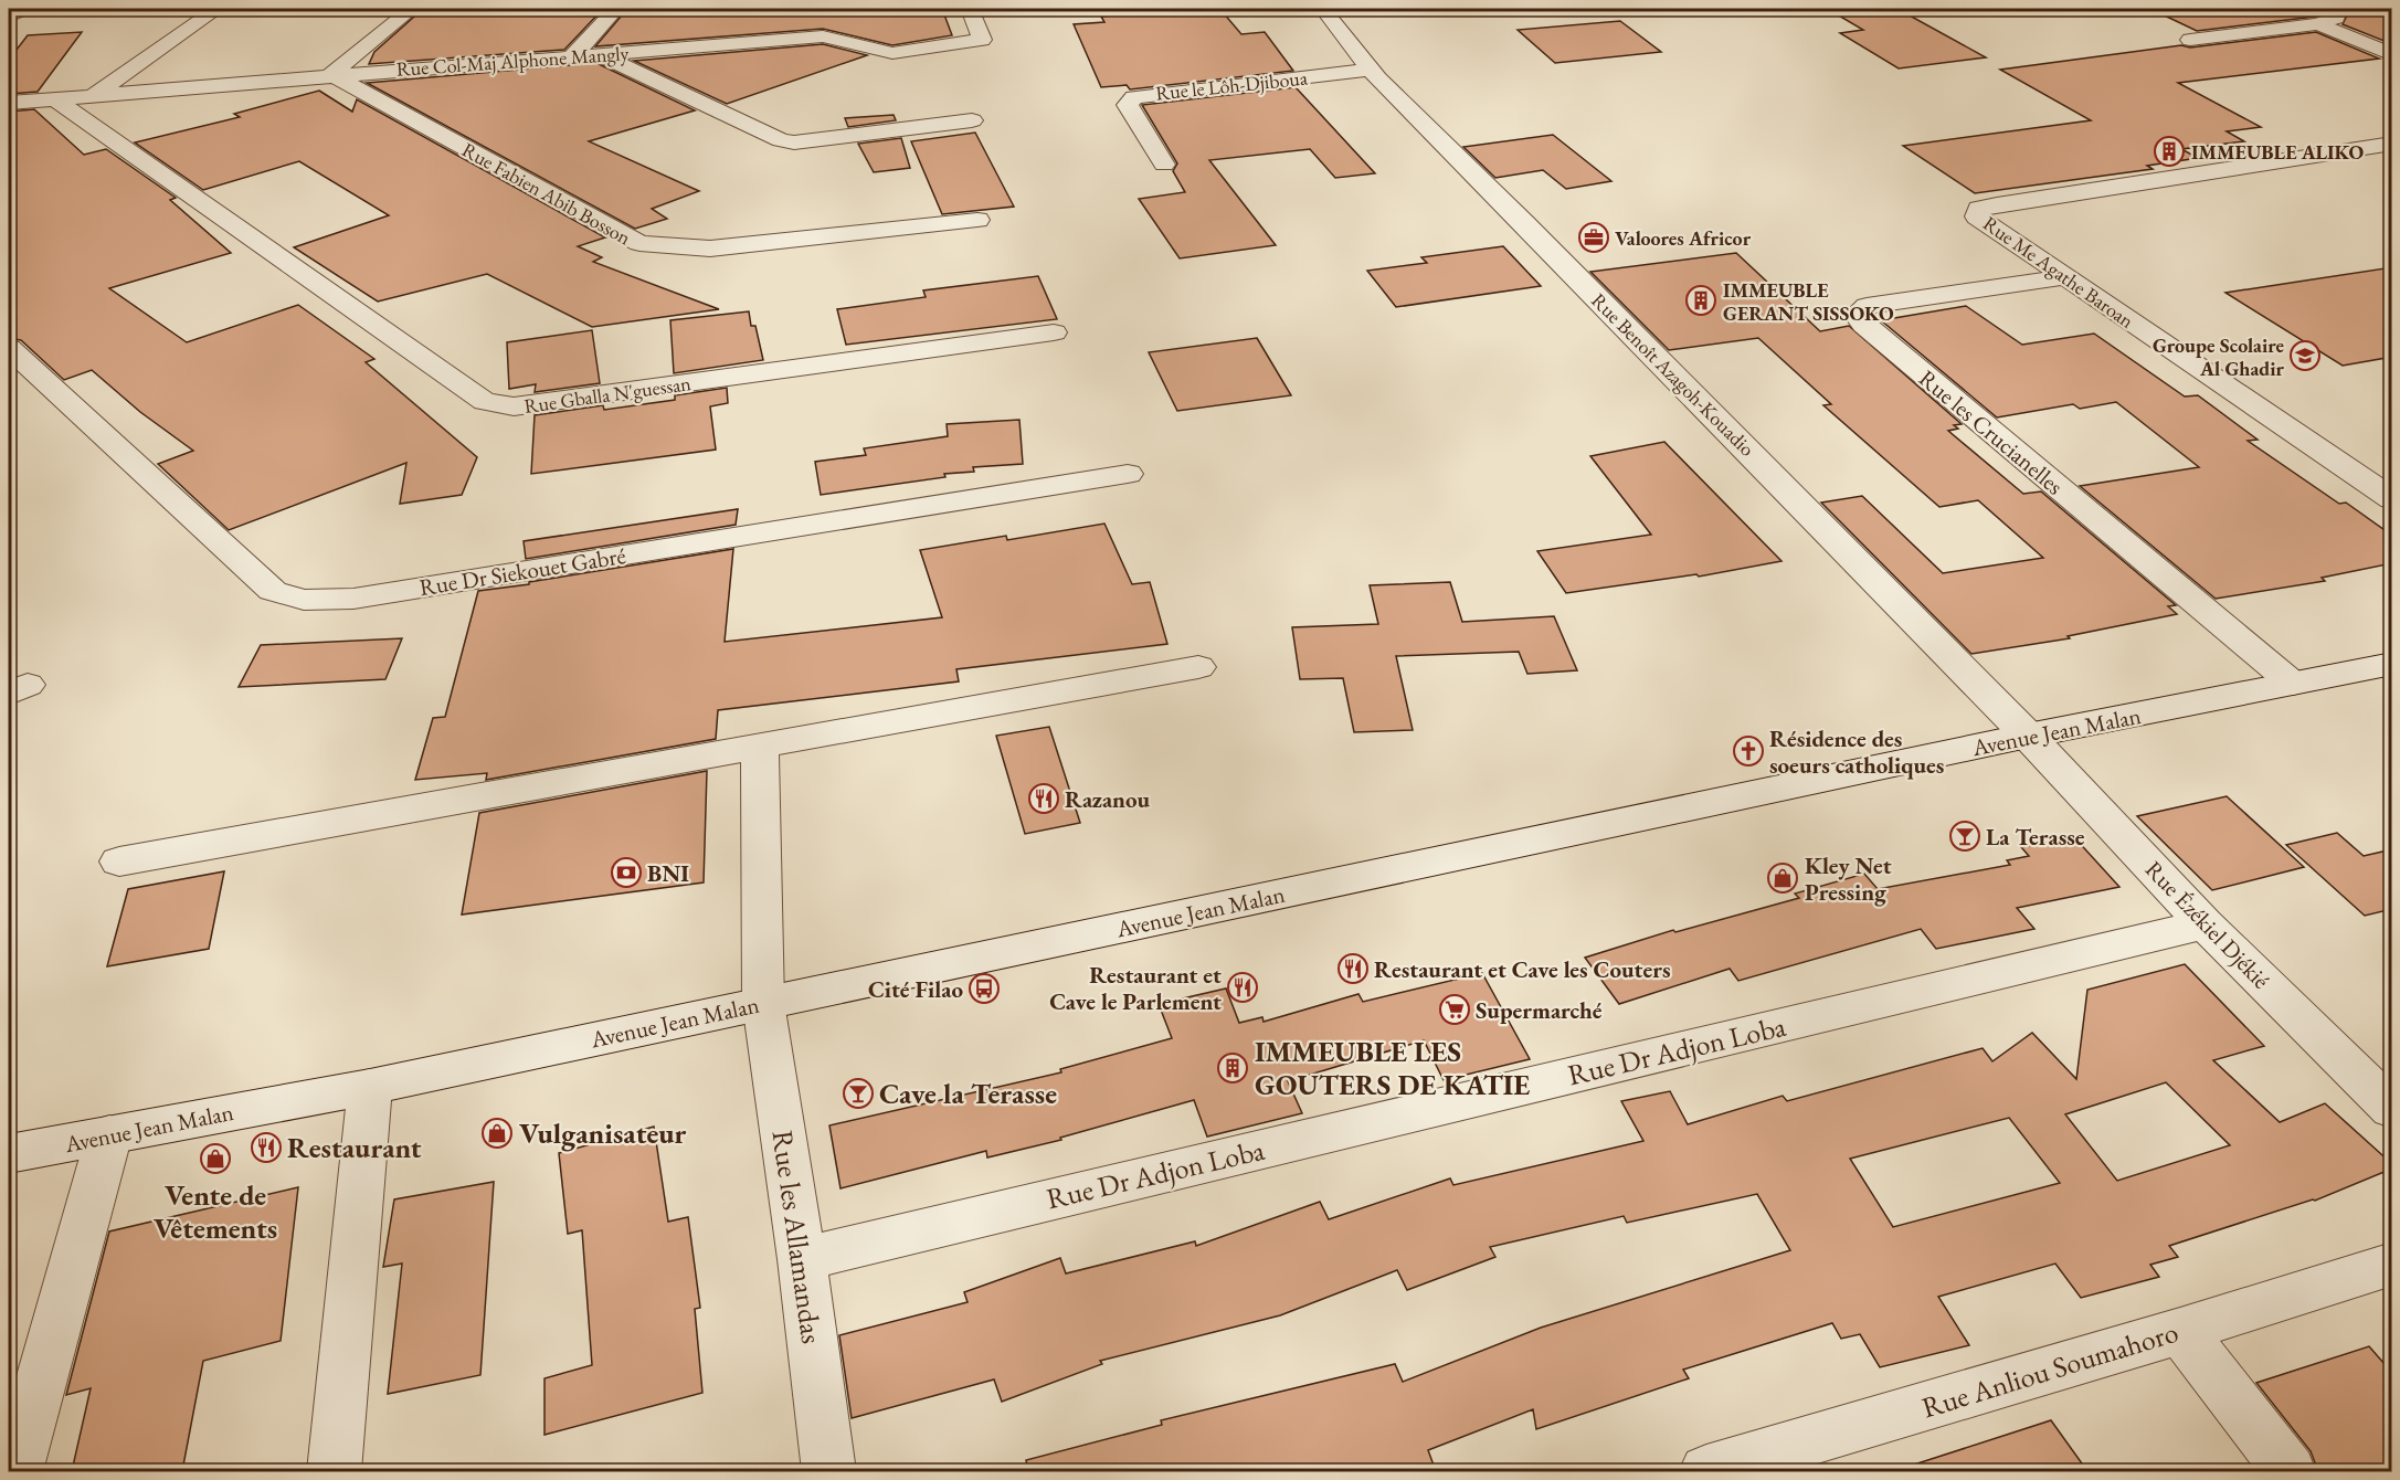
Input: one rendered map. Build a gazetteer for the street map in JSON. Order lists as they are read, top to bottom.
{
  "streets": {
    "street": [
      "Rue Col-Maj Alphone Mangly",
      "Rue le Lôh-Djiboua",
      "Rue Fabien Abib Bosson",
      "Rue Me Agathe Baroan",
      "Rue Benoît Azagoh-Kouadio",
      "Rue Gballa N'guessan",
      "Rue les Crucianelles",
      "Rue Dr Siekouet Gabré",
      "Avenue Jean Malan",
      "Rue Ézékiel Djékié",
      "Rue Dr Adjon Loba",
      "Rue les Allamandas",
      "Rue Anliou Soumahoro"
    ]
  },
  "crossings": [
    ["Rue Col-Maj Alphone Mangly", "Rue Fabien Abib Bosson"],
    ["Rue Col-Maj Alphone Mangly", "Rue Gballa N'guessan"],
    ["Rue le Lôh-Djiboua", "Rue Benoît Azagoh-Kouadio"],
    ["Rue Me Agathe Baroan", "Rue les Crucianelles"],
    ["Rue Benoît Azagoh-Kouadio", "Avenue Jean Malan"],
    ["Rue Benoît Azagoh-Kouadio", "Rue Ézékiel Djékié"],
    ["Rue les Crucianelles", "Avenue Jean Malan"],
    ["Avenue Jean Malan", "Rue Ézékiel Djékié"],
    ["Avenue Jean Malan", "Rue les Allamandas"],
    ["Rue Ézékiel Djékié", "Rue Dr Adjon Loba"],
    ["Rue Dr Adjon Loba", "Rue les Allamandas"]
  ],
  "places": {
    "building": ["IMMEUBLE ALIKO", "IMMEUBLE GERANT SISSOKO", "IMMEUBLE LES GOUTERS DE KATIE"],
    "office": ["Valoores Africor"],
    "school or university": ["Groupe Scolaire Al Ghadir"],
    "church": ["Résidence des soeurs catholiques"],
    "restaurant": [
      "Razanou",
      "Restaurant et Cave les Couters",
      "Restaurant et Cave le Parlement",
      "Restaurant"
    ],
    "bar": ["La Terasse", "Cave la Terasse"],
    "bank": ["BNI"],
    "shop": ["Kley Net Pressing", "Vulganisateur", "Vente de Vêtements"],
    "bus stop": ["Cité Filao"],
    "supermarket": ["Supermarché"]
  }
}
